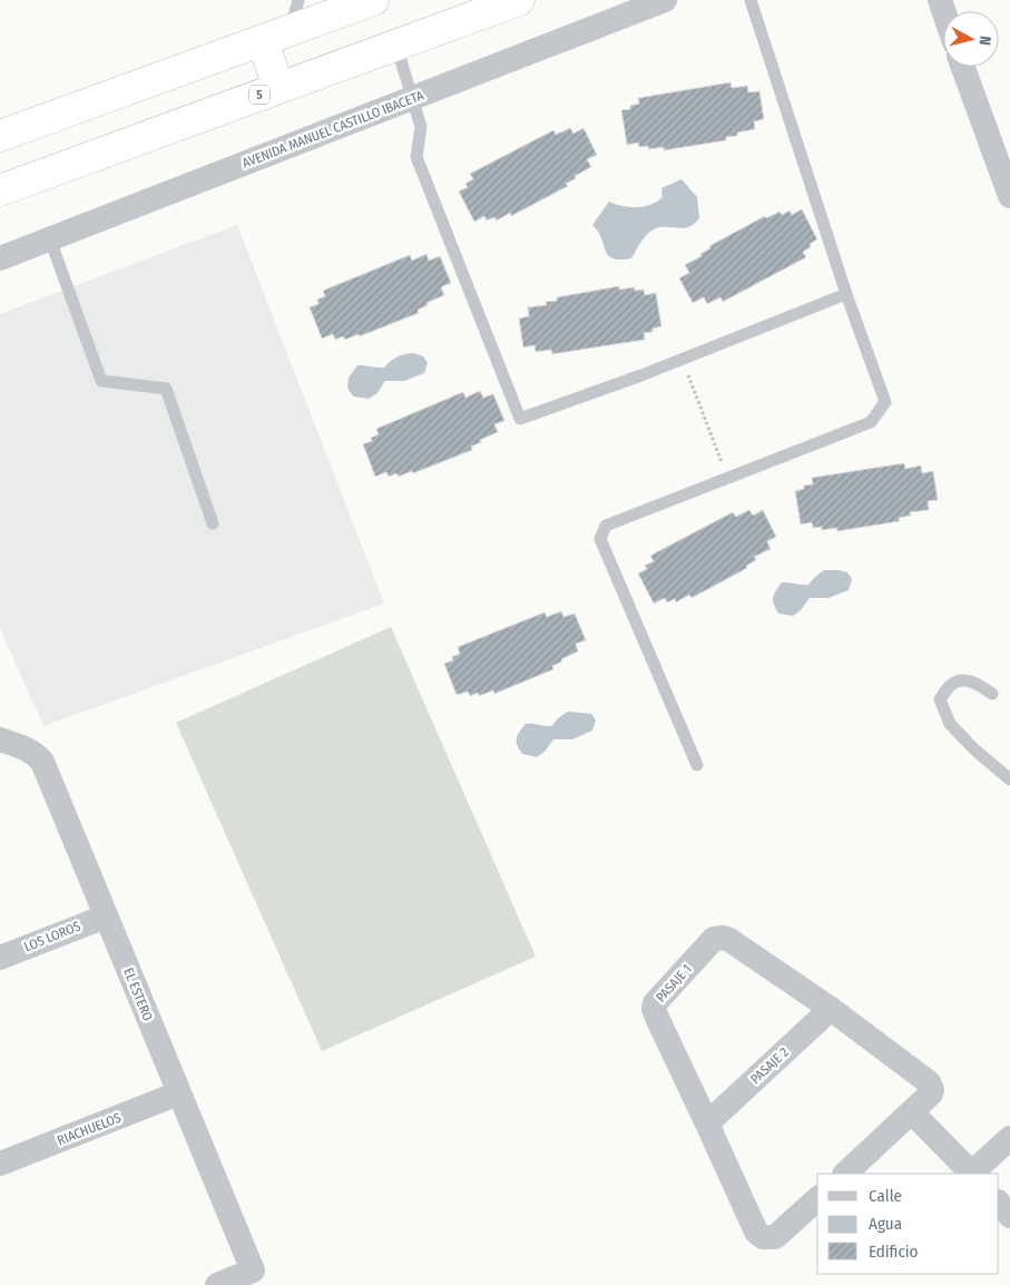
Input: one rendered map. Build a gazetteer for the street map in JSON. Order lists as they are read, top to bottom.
{
  "streets": {
    "highway": ["5"],
    "street": [
      "AVENIDA MANUEL CASTILLO IBACETA",
      "LOS LOROS",
      "PASAJE 1",
      "EL ESTERO",
      "PASAJE 2",
      "RIACHUELOS"
    ]
  },
  "crossings": [
    ["LOS LOROS", "EL ESTERO"],
    ["PASAJE 1", "PASAJE 2"],
    ["EL ESTERO", "RIACHUELOS"]
  ],
  "legend": ["Calle", "Agua", "Edificio"],
  "north": "right"
}
